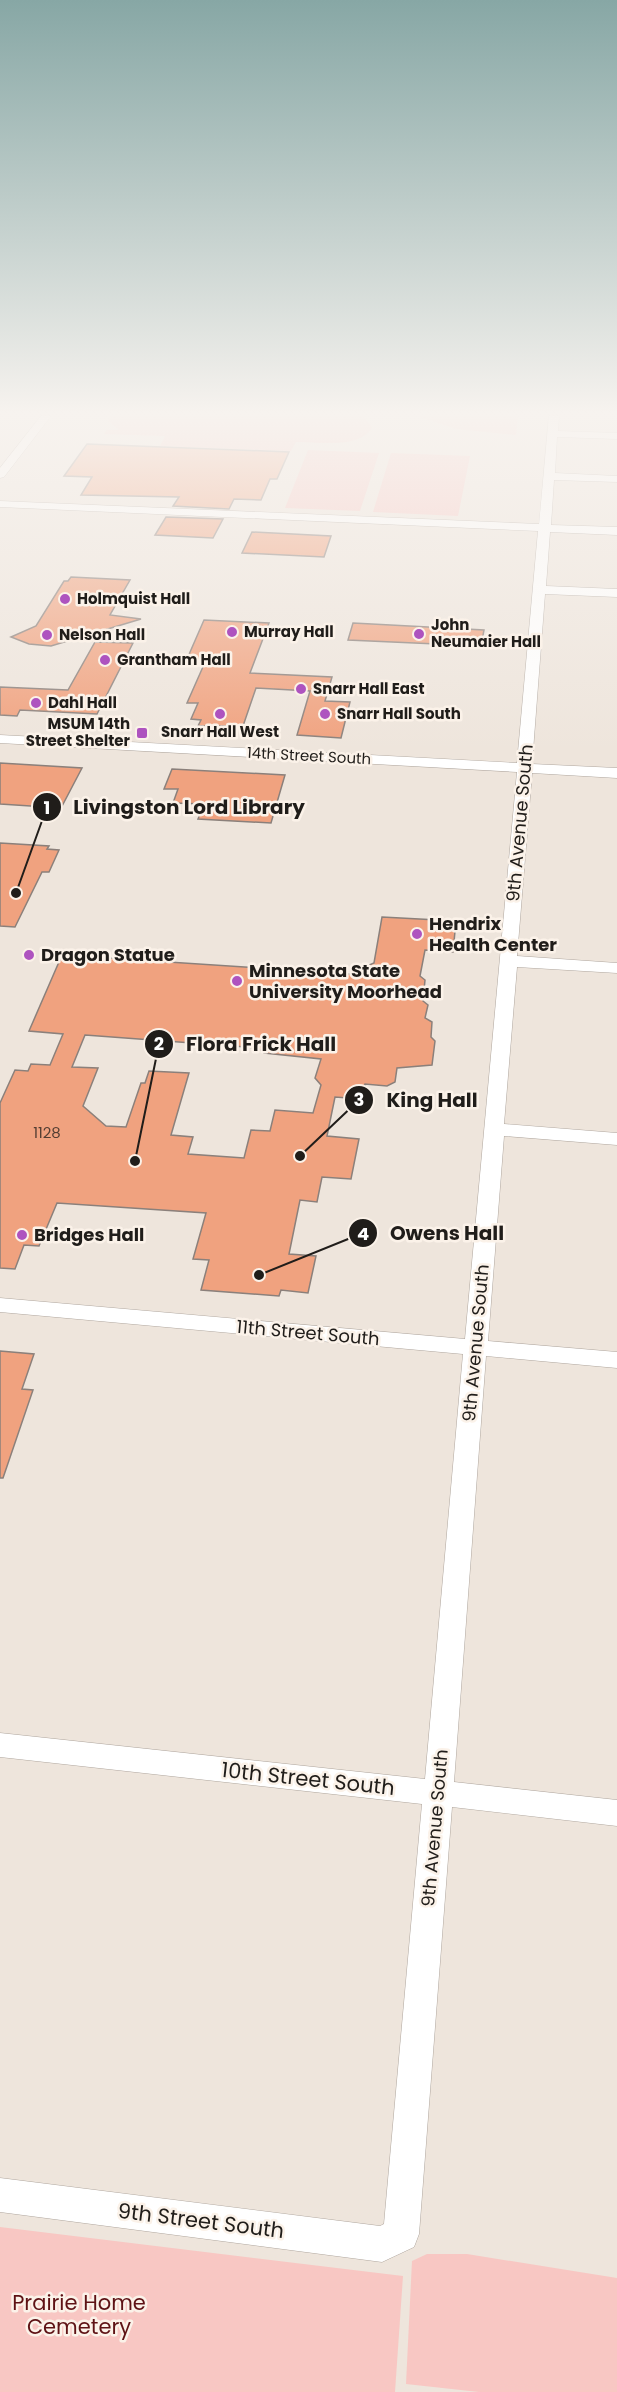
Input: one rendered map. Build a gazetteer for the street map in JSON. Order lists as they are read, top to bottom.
{
  "streets": {
    "street": [
      "14th Street South",
      "9th Avenue South",
      "11th Street South",
      "10th Street South",
      "9th Street South"
    ]
  },
  "crossings": [
    ["14th Street South", "9th Avenue South"],
    ["9th Avenue South", "11th Street South"],
    ["9th Avenue South", "10th Street South"],
    ["9th Avenue South", "9th Street South"]
  ],
  "parks": ["Prairie Home Cemetery"],
  "places": {
    "other": [
      "Holmquist Hall",
      "Murray Hall",
      "John Neumaier Hall",
      "Nelson Hall",
      "Grantham Hall",
      "Snarr Hall East",
      "Dahl Hall",
      "Snarr Hall West",
      "Snarr Hall South",
      "Livingston Lord Library",
      "Hendrix Health Center",
      "Dragon Statue",
      "Minnesota State University Moorhead",
      "King Hall",
      "Flora Frick Hall",
      "Bridges Hall",
      "Owens Hall"
    ],
    "transit": ["MSUM 14th Street Shelter"]
  },
  "house_numbers": ["1128"]
}
